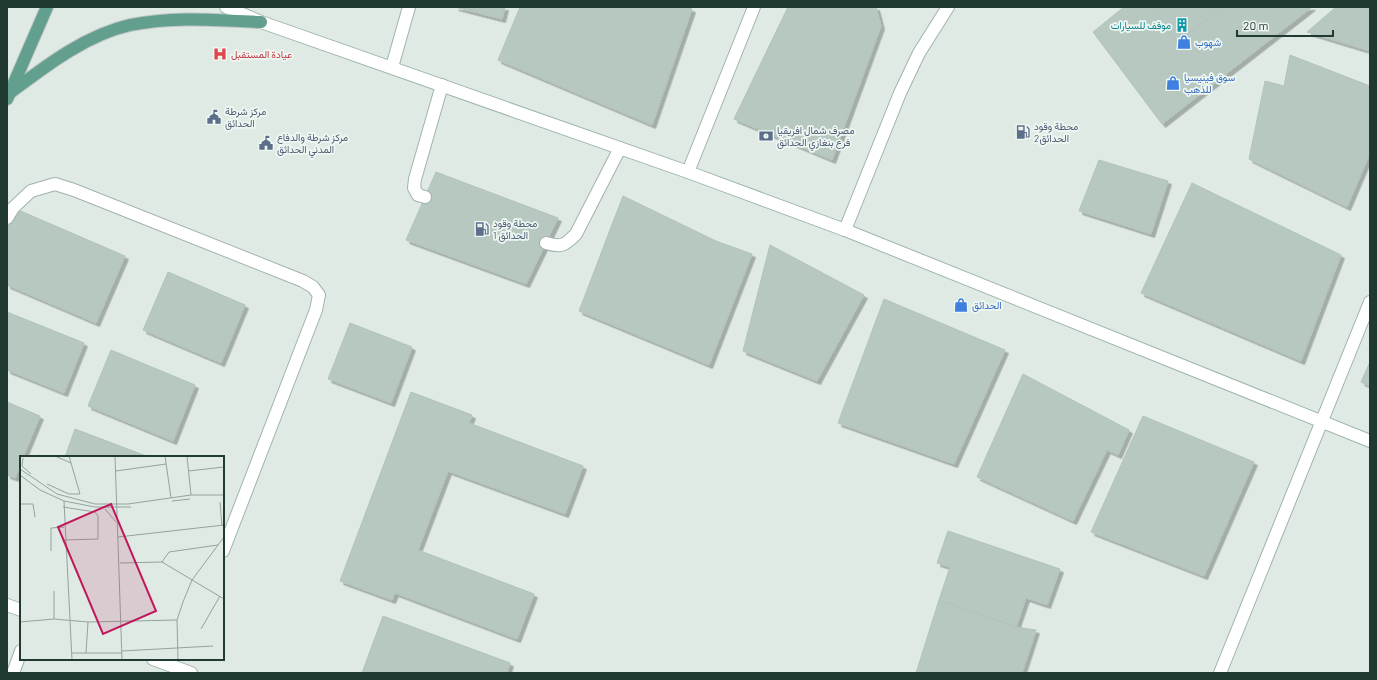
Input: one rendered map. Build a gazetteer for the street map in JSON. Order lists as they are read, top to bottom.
{
  "places": {
    "building": ["موقف للسيارات"],
    "shop": ["شهوب", "سوق فينيسيا للذهب", "الحدائق"],
    "hospital": ["عيادة المستقبل"],
    "public building": ["مركز شرطة الحدائق", "مركز شرطة والدفاع المدني الحدائق"],
    "fuel station": ["محطة وقود الحدائق2", "محطة وقود الحدائق 1"],
    "bank": ["مصرف شمال افريقيا فرع بنغازي الحدائق"]
  },
  "scale_bar": "20 m"
}
